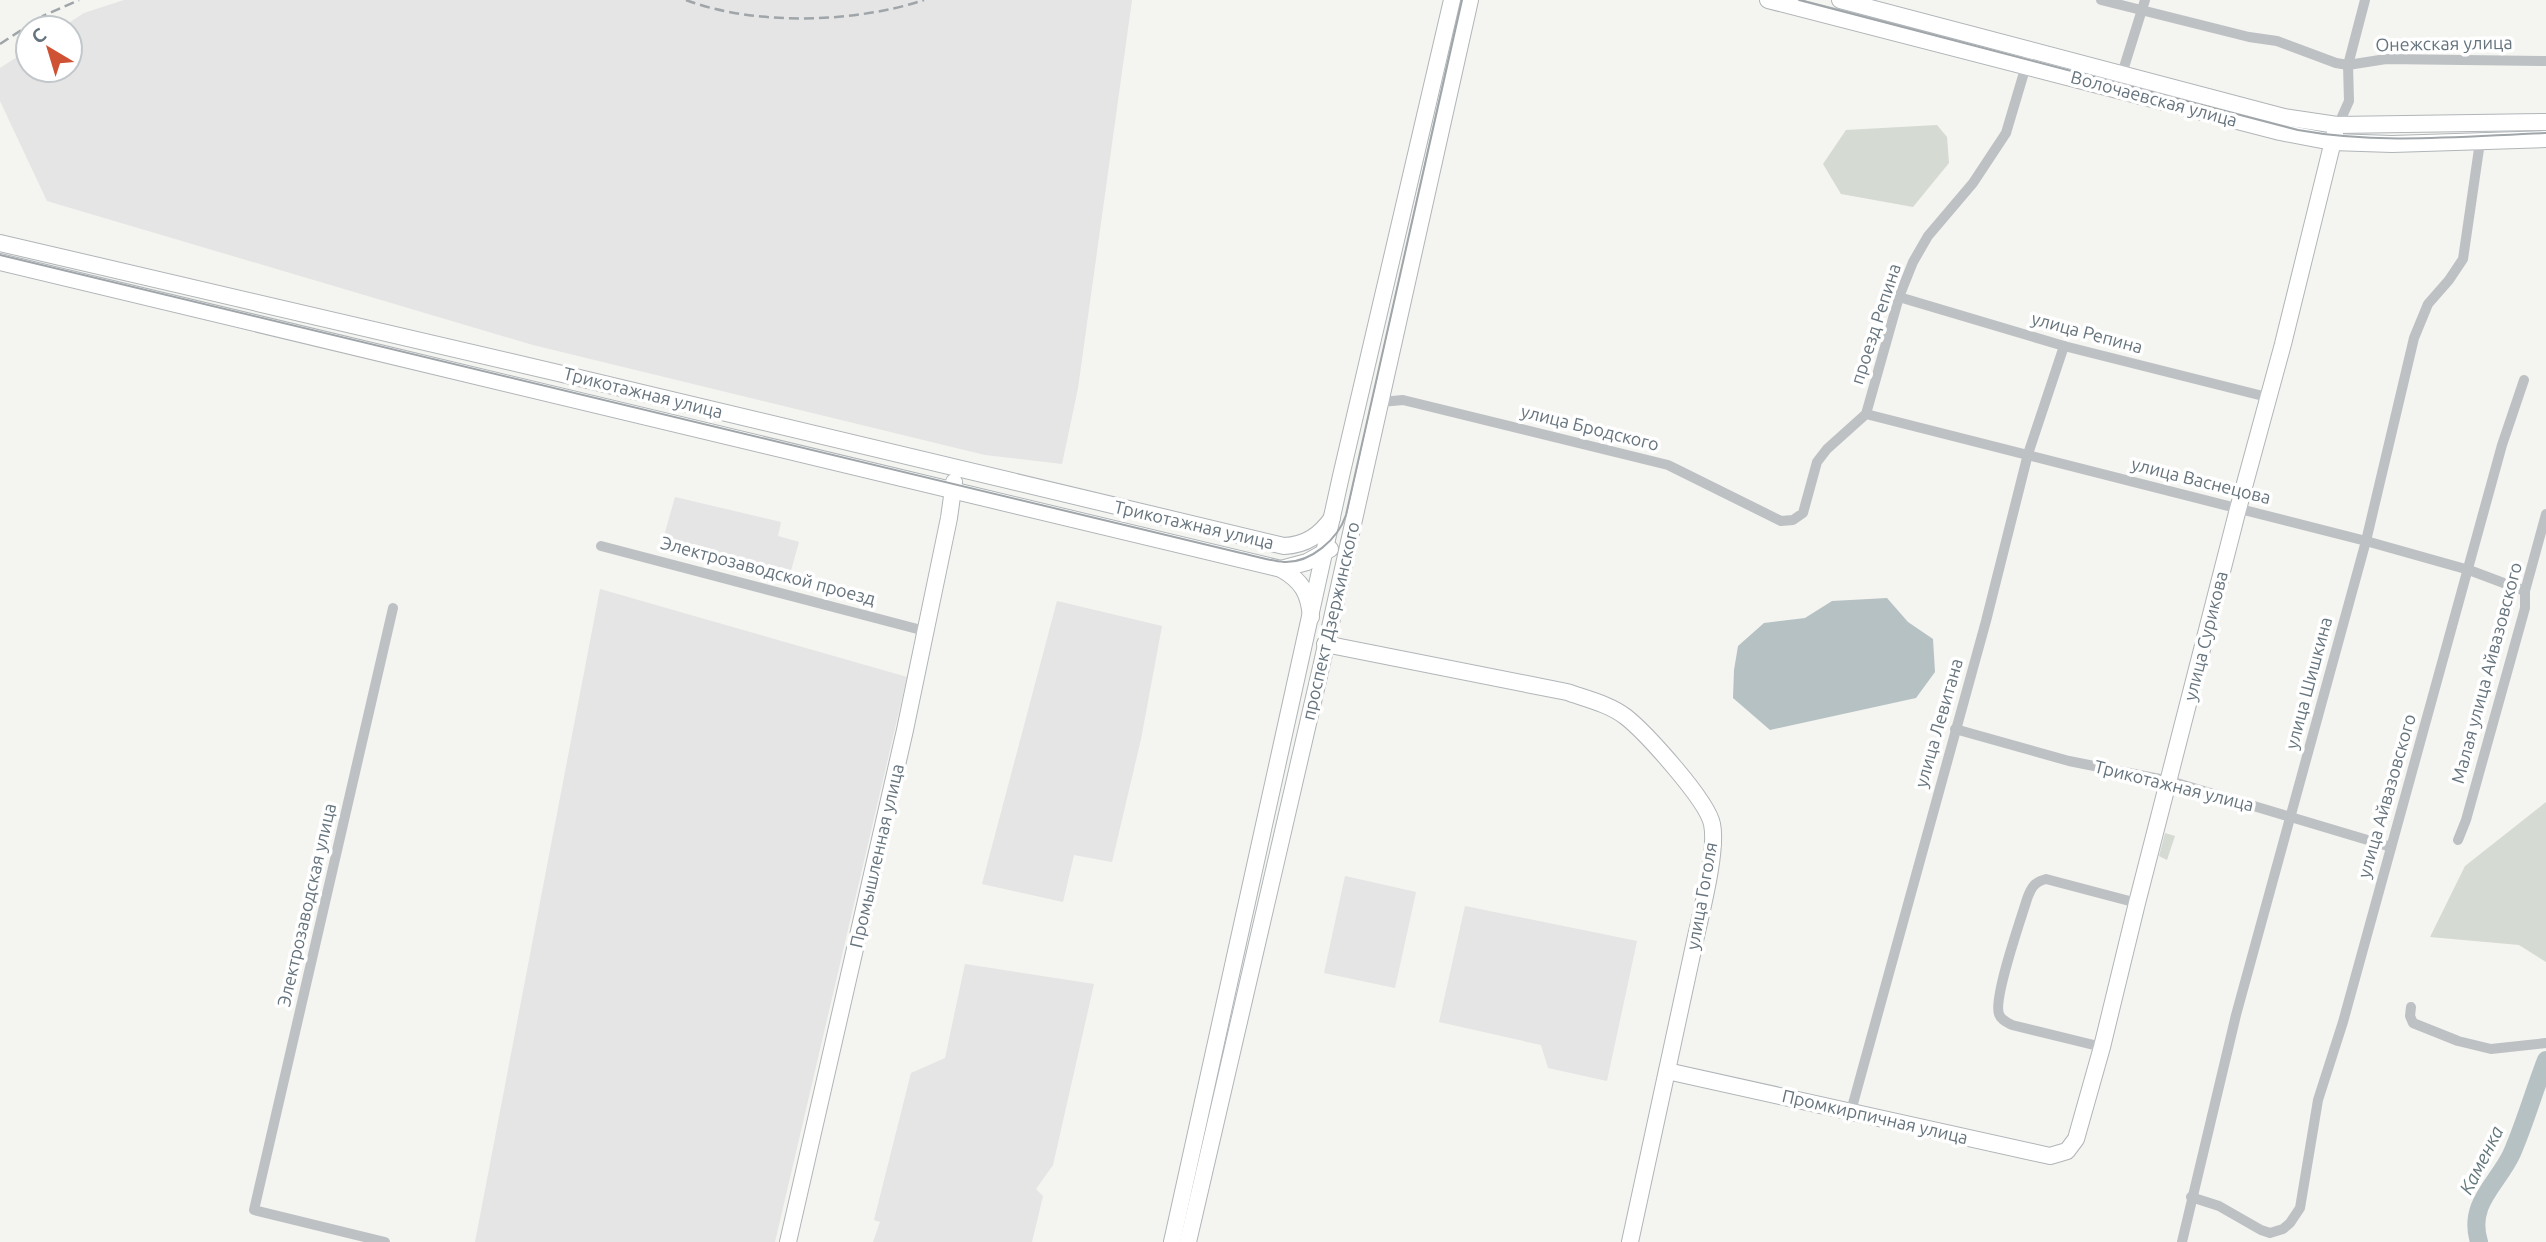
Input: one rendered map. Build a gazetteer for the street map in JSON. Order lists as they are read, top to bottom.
{
  "streets": {
    "main road": [
      "Волочаевская улица",
      "Трикотажная улица",
      "проспект Дзержинского",
      "улица Сурикова",
      "Промышленная улица",
      "улица Гоголя",
      "Промкирпичная улица"
    ],
    "street": [
      "Онежская улица",
      "проезд Репина",
      "улица Репина",
      "улица Бродского",
      "улица Васнецова",
      "Электрозаводской проезд",
      "Малая улица Айвазовского",
      "улица Шишкина",
      "улица Левитана",
      "улица Айвазовского",
      "Электрозаводская улица"
    ]
  },
  "crossings": [
    ["Волочаевская улица", "проезд Репина"],
    ["Волочаевская улица", "улица Сурикова"],
    ["Волочаевская улица", "улица Шишкина"],
    ["проезд Репина", "улица Репина"],
    ["проезд Репина", "улица Бродского"],
    ["проезд Репина", "улица Васнецова"],
    ["улица Репина", "улица Сурикова"],
    ["улица Репина", "улица Левитана"],
    ["Трикотажная улица", "улица Сурикова"],
    ["Трикотажная улица", "улица Шишкина"],
    ["Трикотажная улица", "улица Левитана"],
    ["Трикотажная улица", "улица Айвазовского"],
    ["Трикотажная улица", "Промышленная улица"],
    ["улица Бродского", "улица Васнецова"],
    ["улица Бродского", "проспект Дзержинского"],
    ["улица Васнецова", "улица Сурикова"],
    ["улица Васнецова", "Малая улица Айвазовского"],
    ["улица Васнецова", "улица Шишкина"],
    ["улица Васнецова", "улица Левитана"],
    ["улица Васнецова", "улица Айвазовского"],
    ["Электрозаводской проезд", "Промышленная улица"],
    ["проспект Дзержинского", "улица Гоголя"],
    ["улица Сурикова", "Промкирпичная улица"],
    ["улица Шишкина", "улица Айвазовского"],
    ["улица Левитана", "Промкирпичная улица"],
    ["улица Гоголя", "Промкирпичная улица"]
  ],
  "water": ["Каменка"],
  "north": "top left"
}
